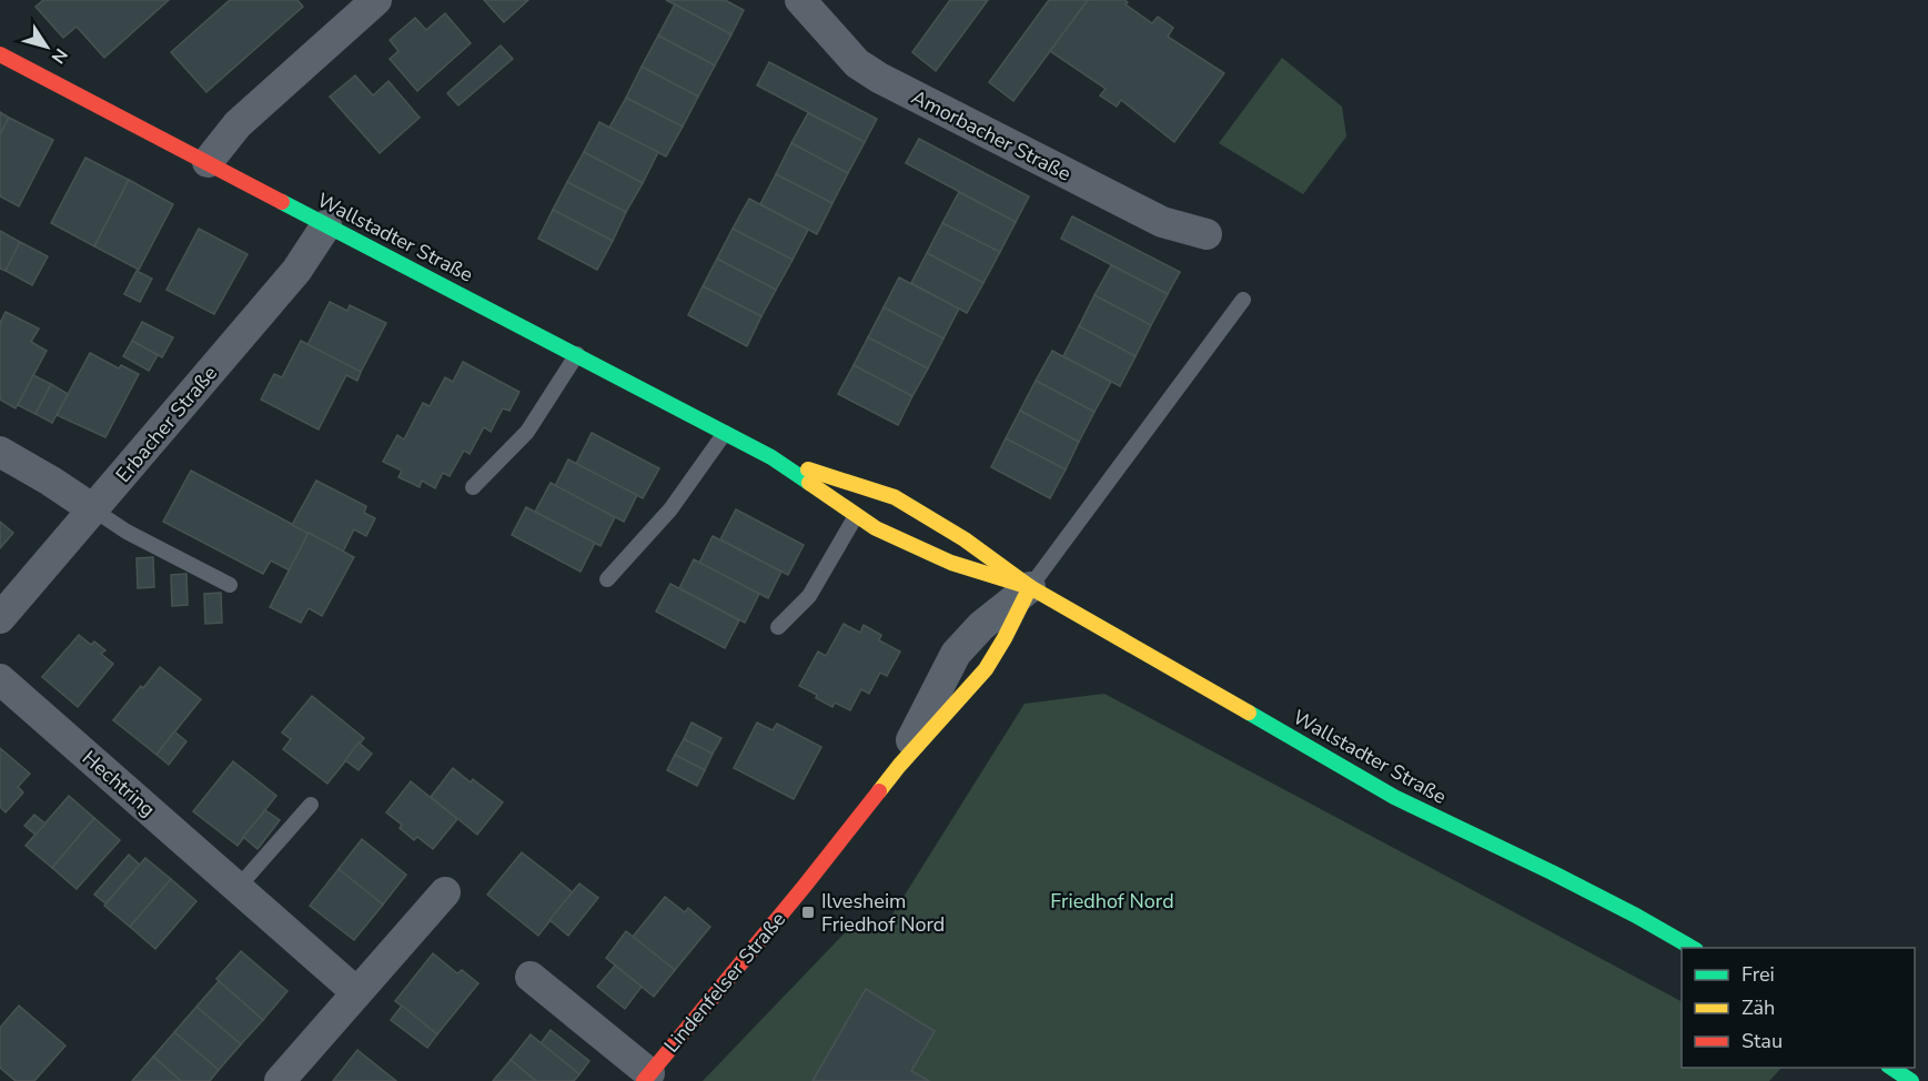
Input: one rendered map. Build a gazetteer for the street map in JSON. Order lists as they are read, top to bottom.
{
  "streets": {
    "main road": ["Wallstadter Straße", "Lindenfelser Straße"],
    "street": ["Amorbacher Straße", "Erbacher Straße", "Hechtring"]
  },
  "crossings": [
    ["Wallstadter Straße", "Erbacher Straße"],
    ["Wallstadter Straße", "Lindenfelser Straße"]
  ],
  "parks": ["Friedhof Nord"],
  "places": {
    "transit": ["Ilvesheim Friedhof Nord"]
  },
  "legend": ["Frei", "Zäh", "Stau"],
  "north": "bottom right"
}
